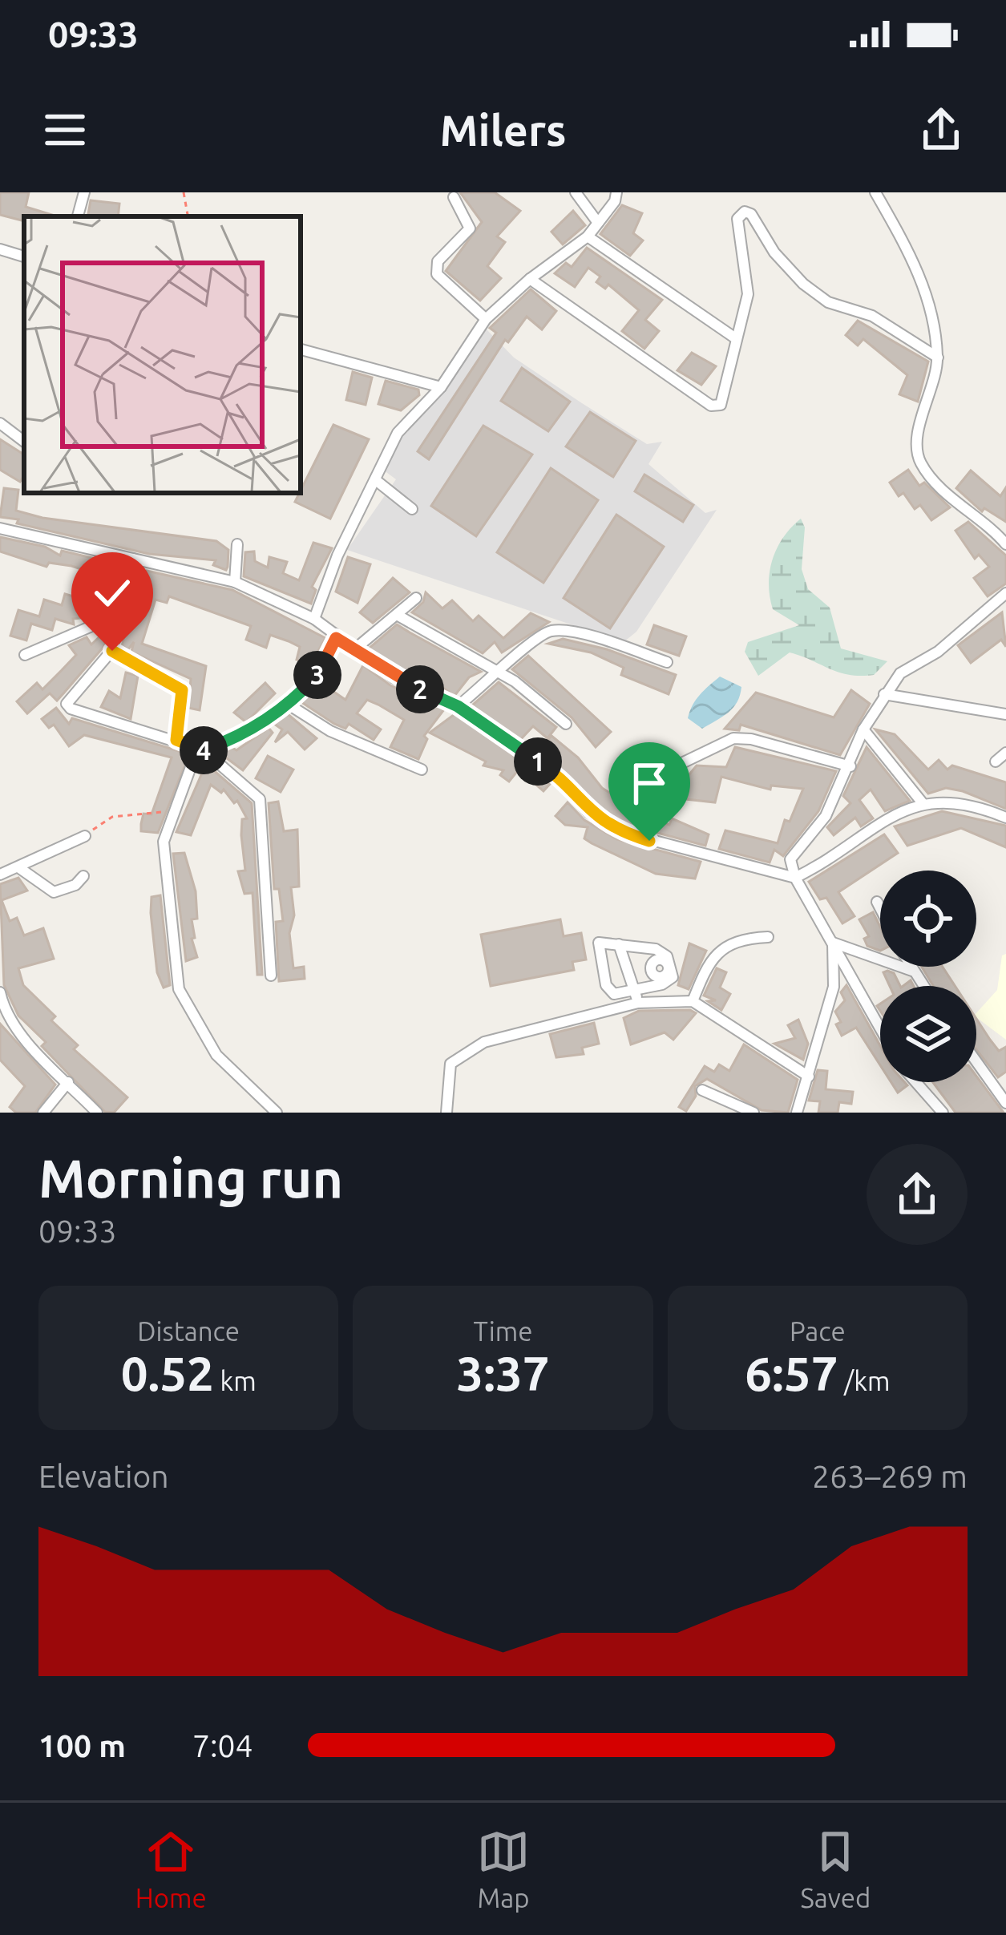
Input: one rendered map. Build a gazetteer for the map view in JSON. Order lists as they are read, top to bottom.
{
  "page": {
    "status": "09:33",
    "header": "Milers",
    "pins": [
      "3",
      "2",
      "4",
      "1"
    ],
    "heading": ["Morning run", "09:33"],
    "stats": [
      ["Distance", "0.52 km"],
      ["Time", "3:37"],
      ["Pace", "6:57 /km"]
    ],
    "chart": ["Elevation", "263–269 m"],
    "list": [
      {
        "name": "100 m",
        "note": "7:04"
      }
    ],
    "tabs": ["Home", "Map", "Saved"]
  }
}
